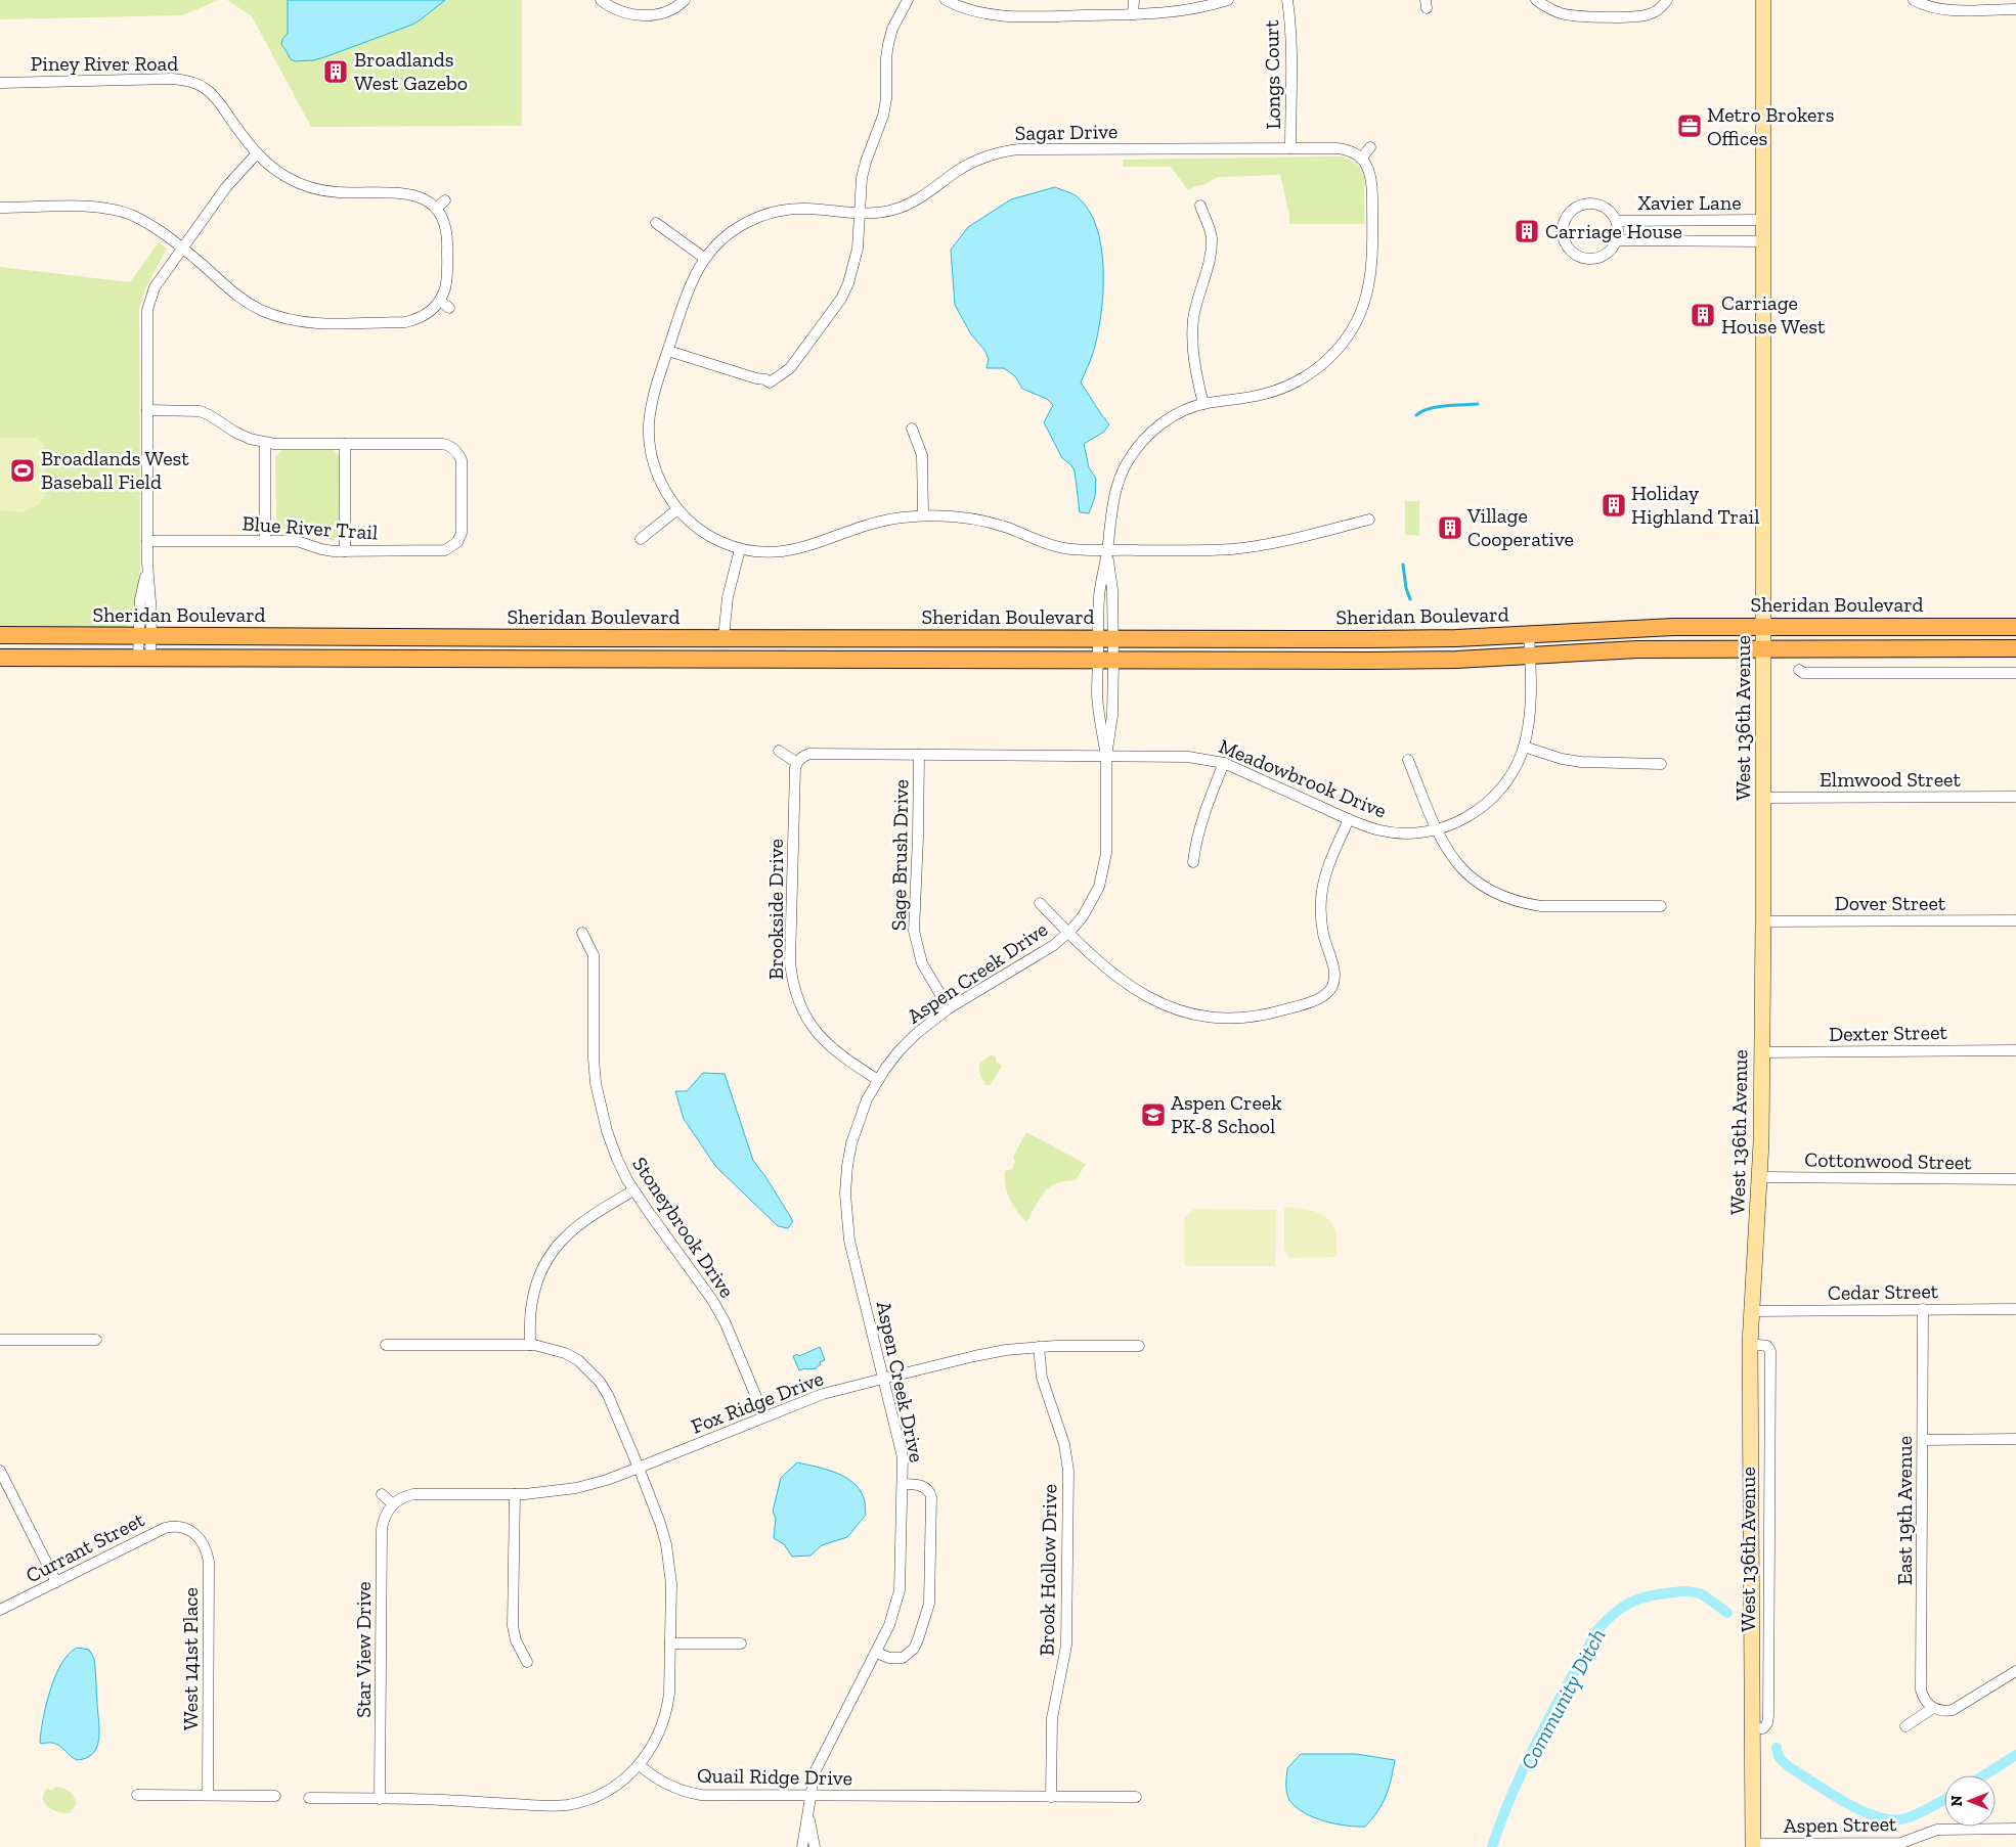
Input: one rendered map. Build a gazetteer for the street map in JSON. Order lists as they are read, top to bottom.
{
  "streets": {
    "main road": ["Sheridan Boulevard", "West 136th Avenue"],
    "street": [
      "Piney River Road",
      "Longs Court",
      "Sagar Drive",
      "Xavier Lane",
      "Blue River Trail",
      "Meadowbrook Drive",
      "Elmwood Street",
      "Sage Brush Drive",
      "Dover Street",
      "Brookside Drive",
      "Aspen Creek Drive",
      "Dexter Street",
      "Cottonwood Street",
      "Stoneybrook Drive",
      "Cedar Street",
      "Fox Ridge Drive",
      "East 19th Avenue",
      "Currant Street",
      "Brook Hollow Drive",
      "Star View Drive",
      "West 141st Place",
      "Quail Ridge Drive",
      "Aspen Street"
    ]
  },
  "crossings": [
    ["Longs Court", "Sagar Drive"],
    ["Xavier Lane", "West 136th Avenue"],
    ["Sheridan Boulevard", "West 136th Avenue"],
    ["Sheridan Boulevard", "Meadowbrook Drive"],
    ["Sheridan Boulevard", "Aspen Creek Drive"],
    ["West 136th Avenue", "Elmwood Street"],
    ["West 136th Avenue", "Dover Street"],
    ["West 136th Avenue", "Dexter Street"],
    ["West 136th Avenue", "Cottonwood Street"],
    ["West 136th Avenue", "Cedar Street"],
    ["West 136th Avenue", "Aspen Street"],
    ["Meadowbrook Drive", "Sage Brush Drive"],
    ["Meadowbrook Drive", "Brookside Drive"],
    ["Meadowbrook Drive", "Aspen Creek Drive"],
    ["Sage Brush Drive", "Aspen Creek Drive"],
    ["Brookside Drive", "Aspen Creek Drive"],
    ["Aspen Creek Drive", "Fox Ridge Drive"],
    ["Aspen Creek Drive", "Quail Ridge Drive"],
    ["Stoneybrook Drive", "Fox Ridge Drive"],
    ["Cedar Street", "East 19th Avenue"],
    ["Fox Ridge Drive", "Brook Hollow Drive"],
    ["Fox Ridge Drive", "Star View Drive"],
    ["Currant Street", "West 141st Place"],
    ["Brook Hollow Drive", "Quail Ridge Drive"]
  ],
  "water": ["Community Ditch"],
  "places": {
    "building": [
      "Broadlands West Gazebo",
      "Carriage House",
      "Carriage House West",
      "Holiday Highland Trail",
      "Village Cooperative"
    ],
    "office": ["Metro Brokers Offices"],
    "sports": ["Broadlands West Baseball Field"],
    "school or university": ["Aspen Creek PK-8 School"]
  },
  "north": "left"
}
